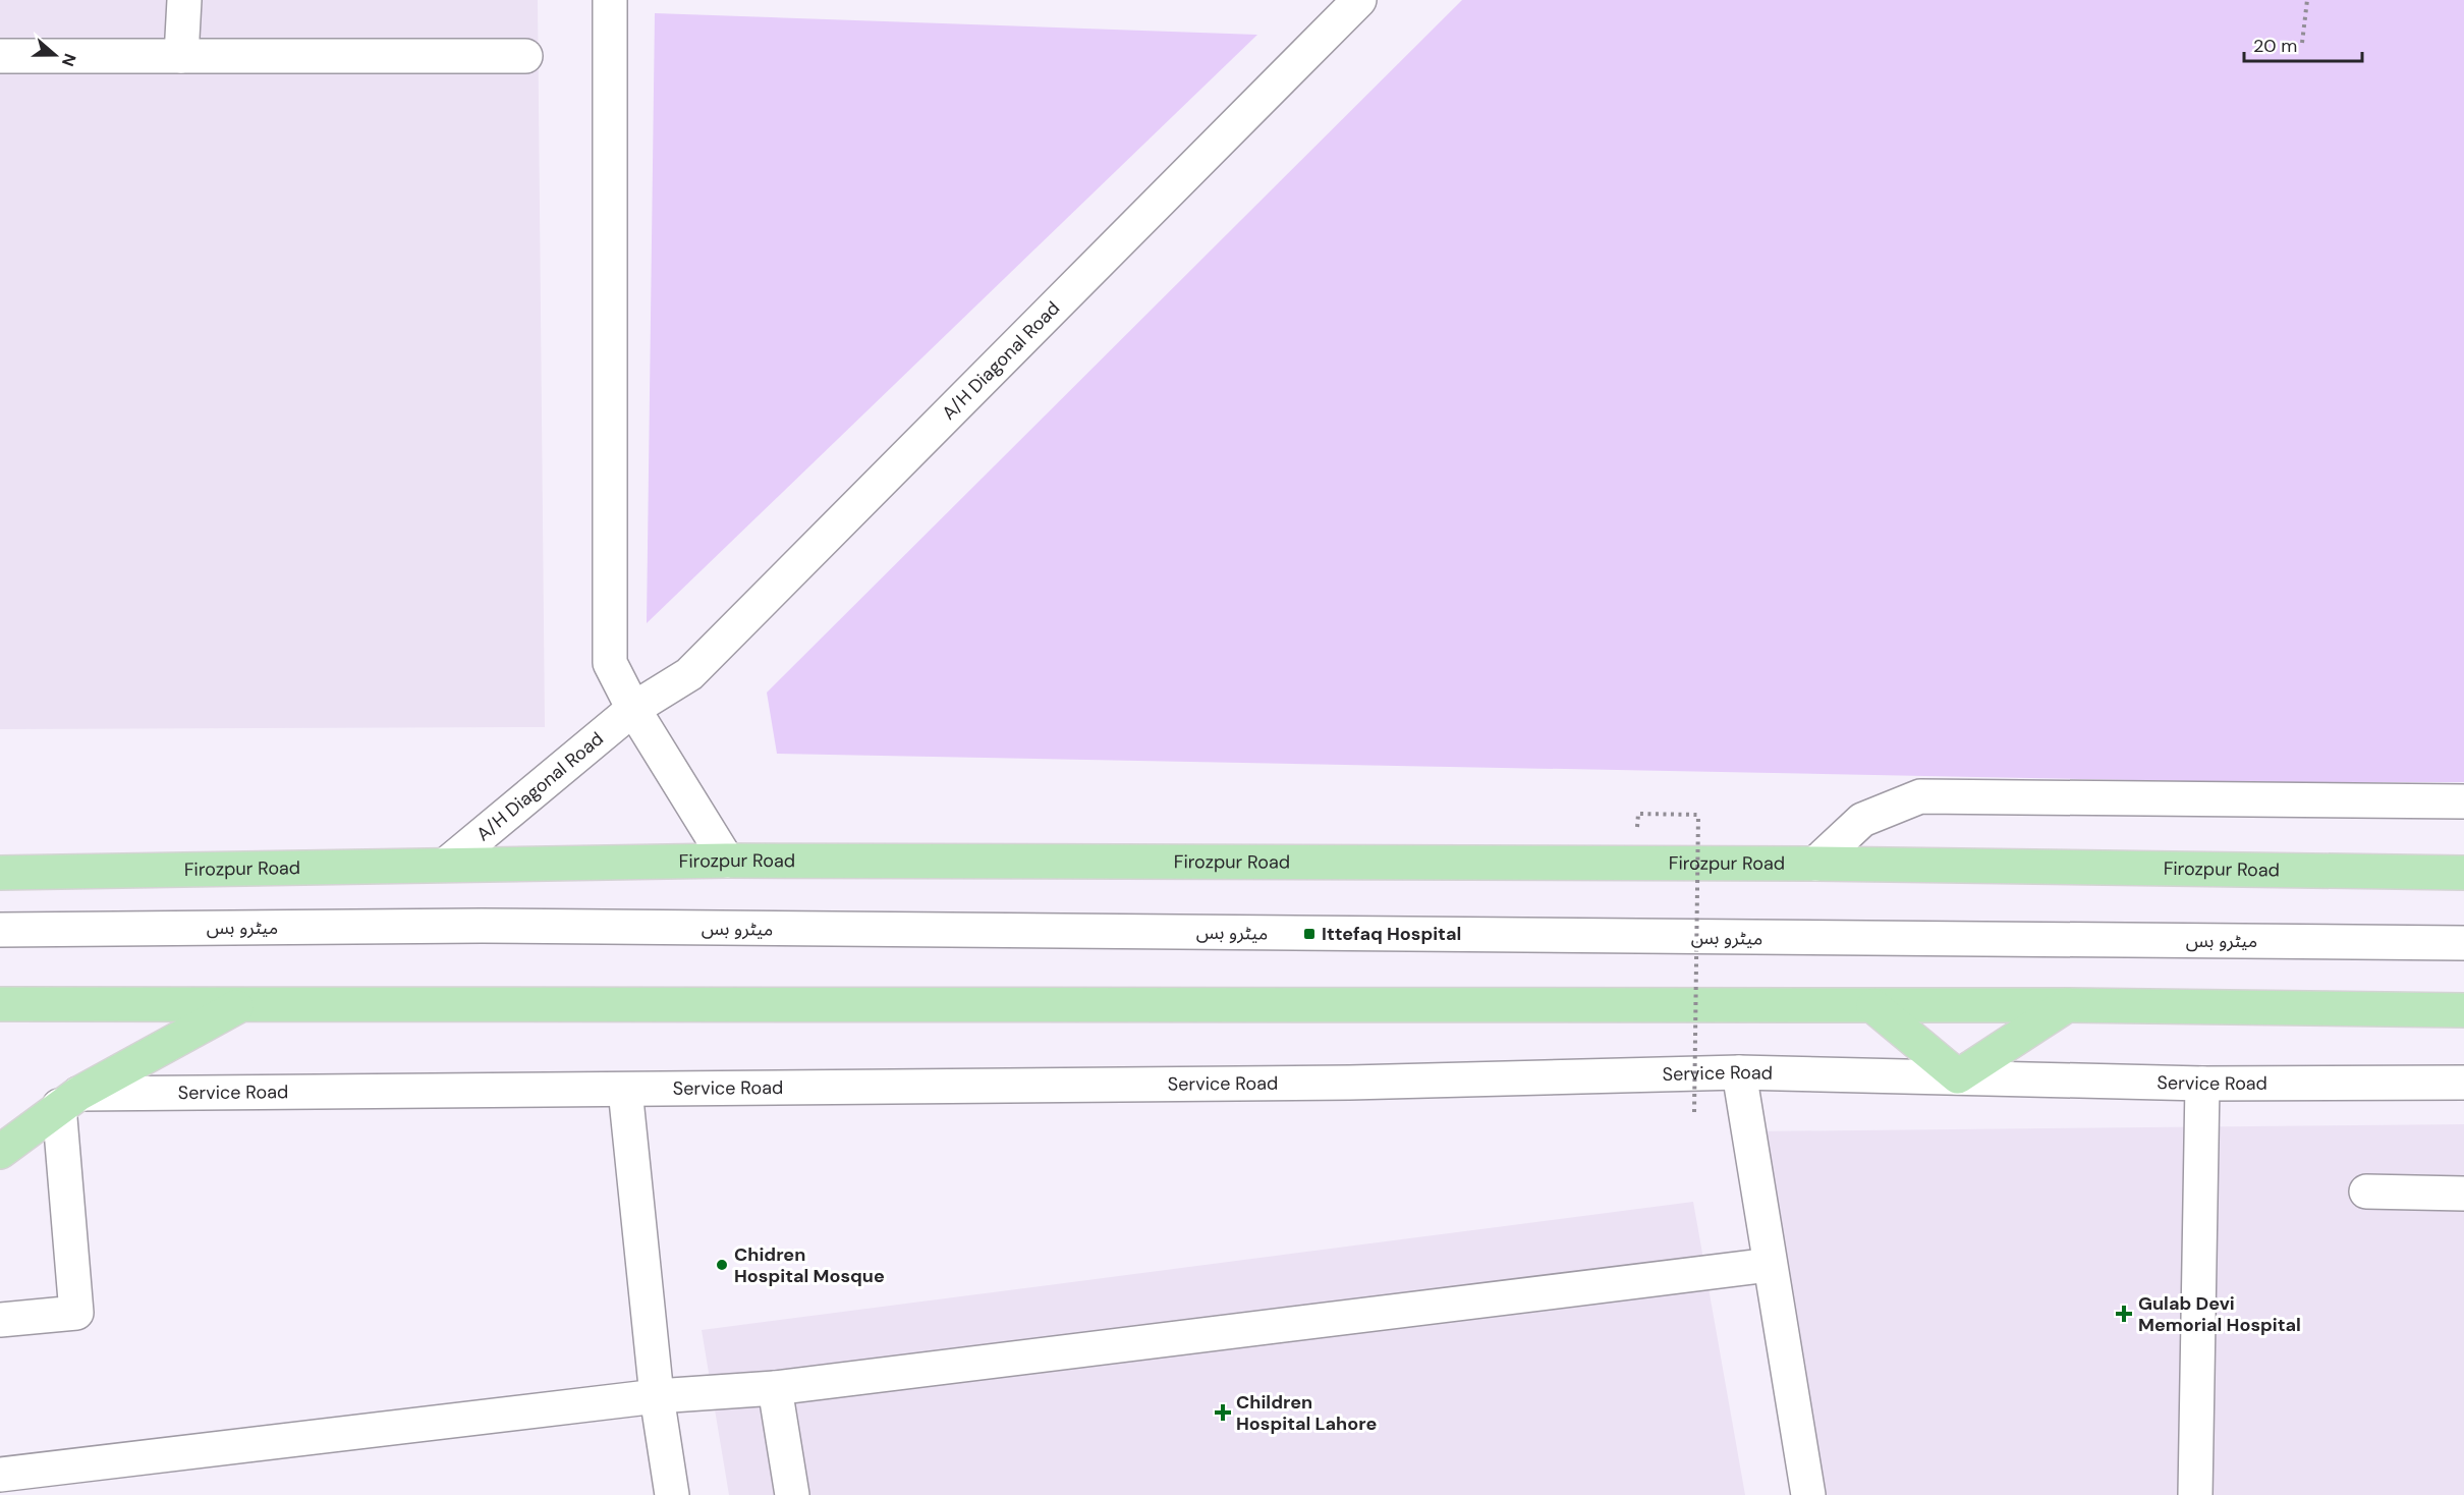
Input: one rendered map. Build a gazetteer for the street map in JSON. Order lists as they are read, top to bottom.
{
  "streets": {
    "main road": ["Firozpur Road"],
    "street": ["A/H Diagonal Road", "میٹرو بس", "Service Road"]
  },
  "crossings": [
    ["A/H Diagonal Road", "Firozpur Road"]
  ],
  "places": {
    "transit": ["Ittefaq Hospital"],
    "other": ["Chidren Hospital Mosque"],
    "health": ["Gulab Devi Memorial Hospital", "Children Hospital Lahore"]
  },
  "scale_bar": "20 m",
  "north": "right"
}
